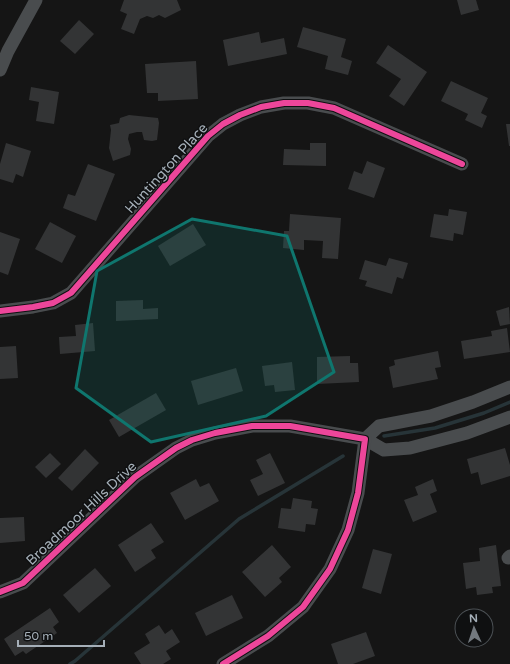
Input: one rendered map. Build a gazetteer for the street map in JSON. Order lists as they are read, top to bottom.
{
  "streets": {
    "street": ["Huntington Place", "Broadmoor Hills Drive"]
  },
  "scale_bar": "50 m",
  "north": "top"
}
